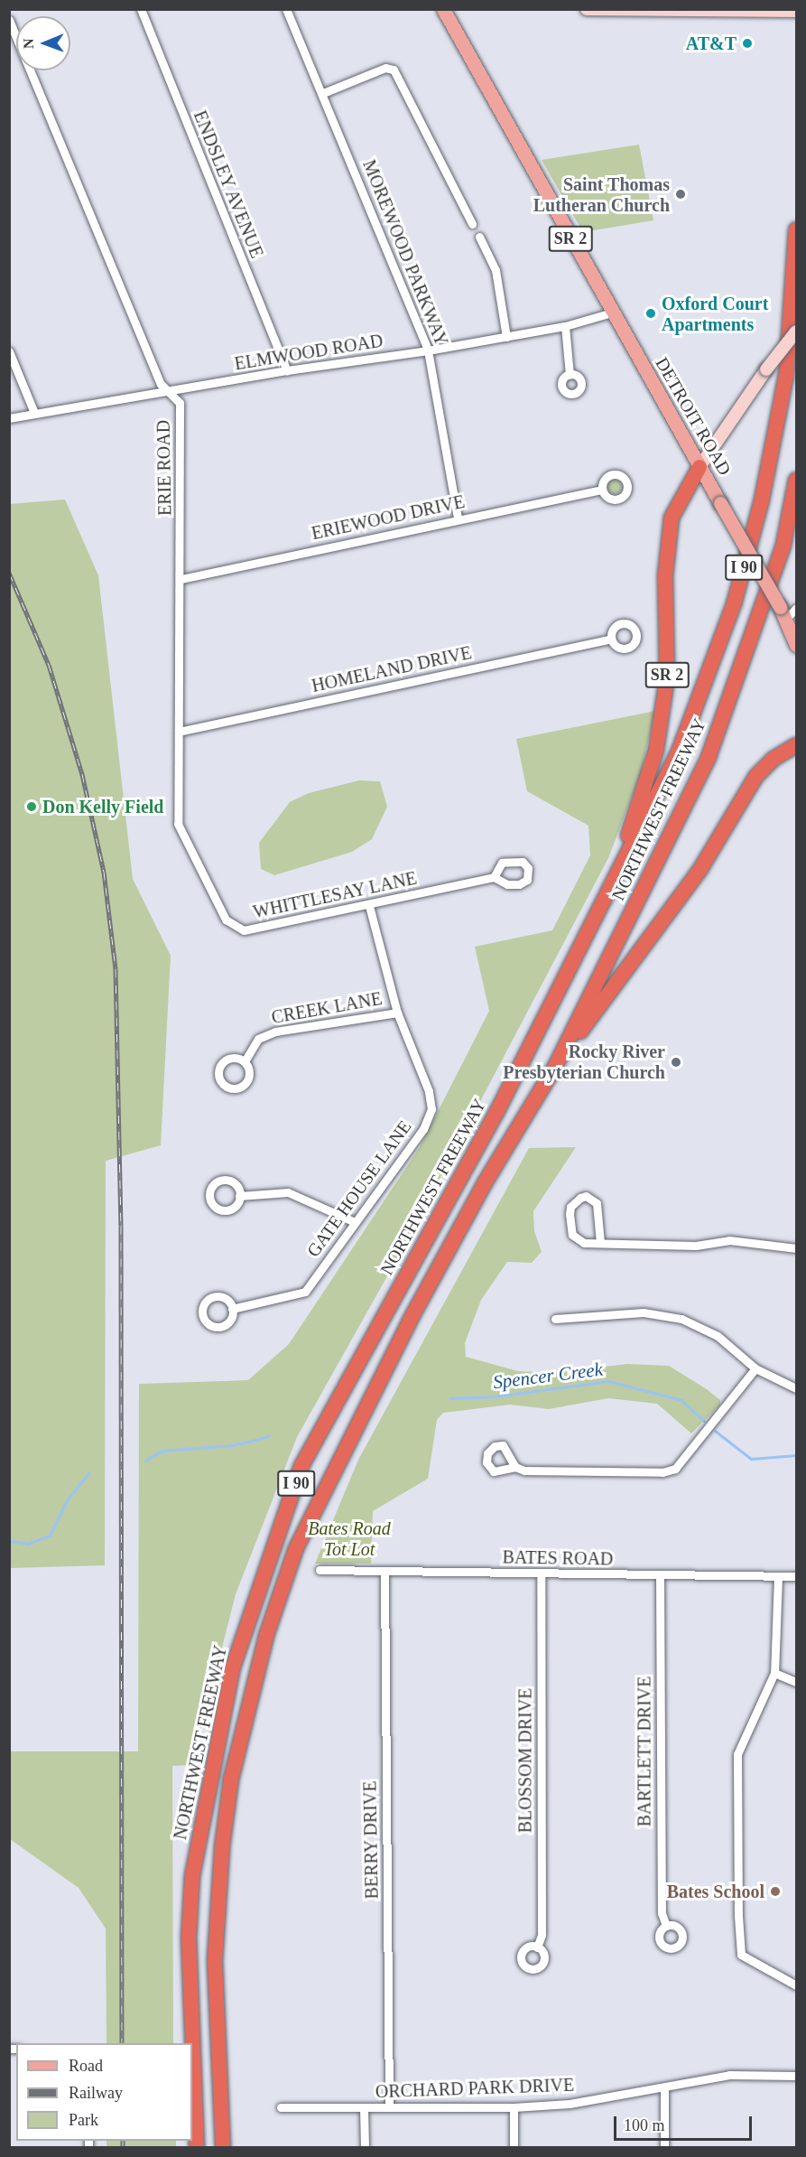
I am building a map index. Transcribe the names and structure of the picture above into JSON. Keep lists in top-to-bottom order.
{
  "streets": {
    "highway": ["SR 2", "I 90", "NORTHWEST FREEWAY"],
    "main road": ["DETROIT ROAD"],
    "street": [
      "ENDSLEY AVENUE",
      "MOREWOOD PARKWAY",
      "ELMWOOD ROAD",
      "ERIE ROAD",
      "ERIEWOOD DRIVE",
      "HOMELAND DRIVE",
      "WHITTLESAY LANE",
      "CREEK LANE",
      "GATE HOUSE LANE",
      "BATES ROAD",
      "BARTLETT DRIVE",
      "BLOSSOM DRIVE",
      "BERRY DRIVE",
      "ORCHARD PARK DRIVE"
    ]
  },
  "crossings": [
    ["ENDSLEY AVENUE", "ELMWOOD ROAD"],
    ["SR 2", "DETROIT ROAD"],
    ["SR 2", "NORTHWEST FREEWAY"],
    ["MOREWOOD PARKWAY", "ELMWOOD ROAD"],
    ["MOREWOOD PARKWAY", "ERIEWOOD DRIVE"],
    ["ELMWOOD ROAD", "DETROIT ROAD"],
    ["ELMWOOD ROAD", "ERIE ROAD"],
    ["ERIE ROAD", "ERIEWOOD DRIVE"],
    ["ERIE ROAD", "HOMELAND DRIVE"],
    ["ERIE ROAD", "WHITTLESAY LANE"],
    ["WHITTLESAY LANE", "GATE HOUSE LANE"],
    ["CREEK LANE", "GATE HOUSE LANE"],
    ["BATES ROAD", "BARTLETT DRIVE"],
    ["BATES ROAD", "BLOSSOM DRIVE"],
    ["BATES ROAD", "BERRY DRIVE"],
    ["BERRY DRIVE", "ORCHARD PARK DRIVE"]
  ],
  "water": ["Spencer Creek"],
  "parks": ["Bates Road Tot Lot"],
  "places": [
    "AT&T",
    "Saint Thomas Lutheran Church",
    "Oxford Court Apartments",
    "Don Kelly Field",
    "Rocky River Presbyterian Church",
    "Bates School"
  ],
  "legend": ["Road", "Railway", "Park"],
  "scale_bar": "100 m",
  "north": "left"
}
